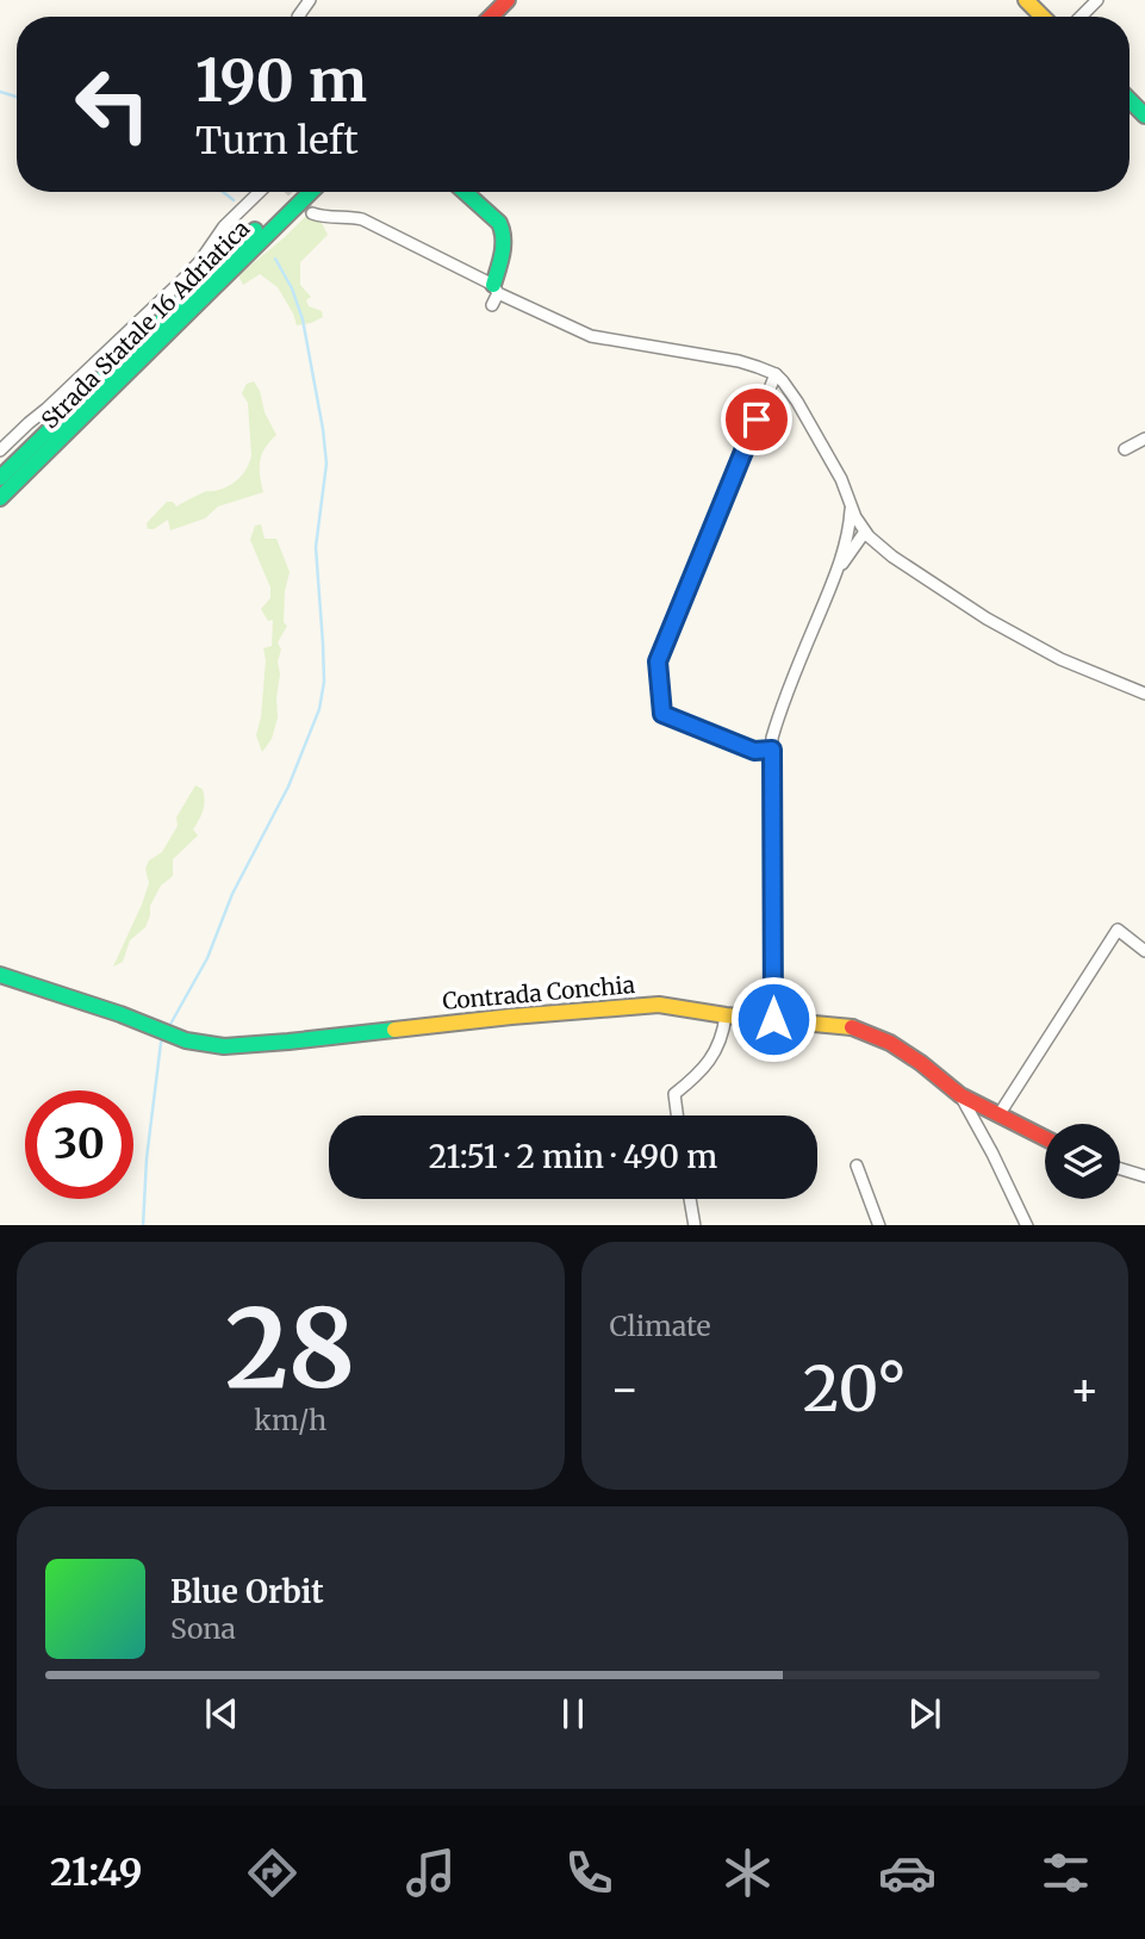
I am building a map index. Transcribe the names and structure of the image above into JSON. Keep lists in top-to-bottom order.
{
  "streets": {
    "main road": ["Strada Statale 16 Adriatica", "Contrada Conchia"]
  },
  "page": {
    "turn": ["190 m", "Turn left"],
    "limit": "30",
    "trip": "21:51 · 2 min · 490 m",
    "tile": [
      ["28", "km/h"],
      "Climate"
    ],
    "heat": ["−", "20°", "+"],
    "song": ["Blue Orbit", "Sona"],
    "tabs": "21:49"
  }
}
